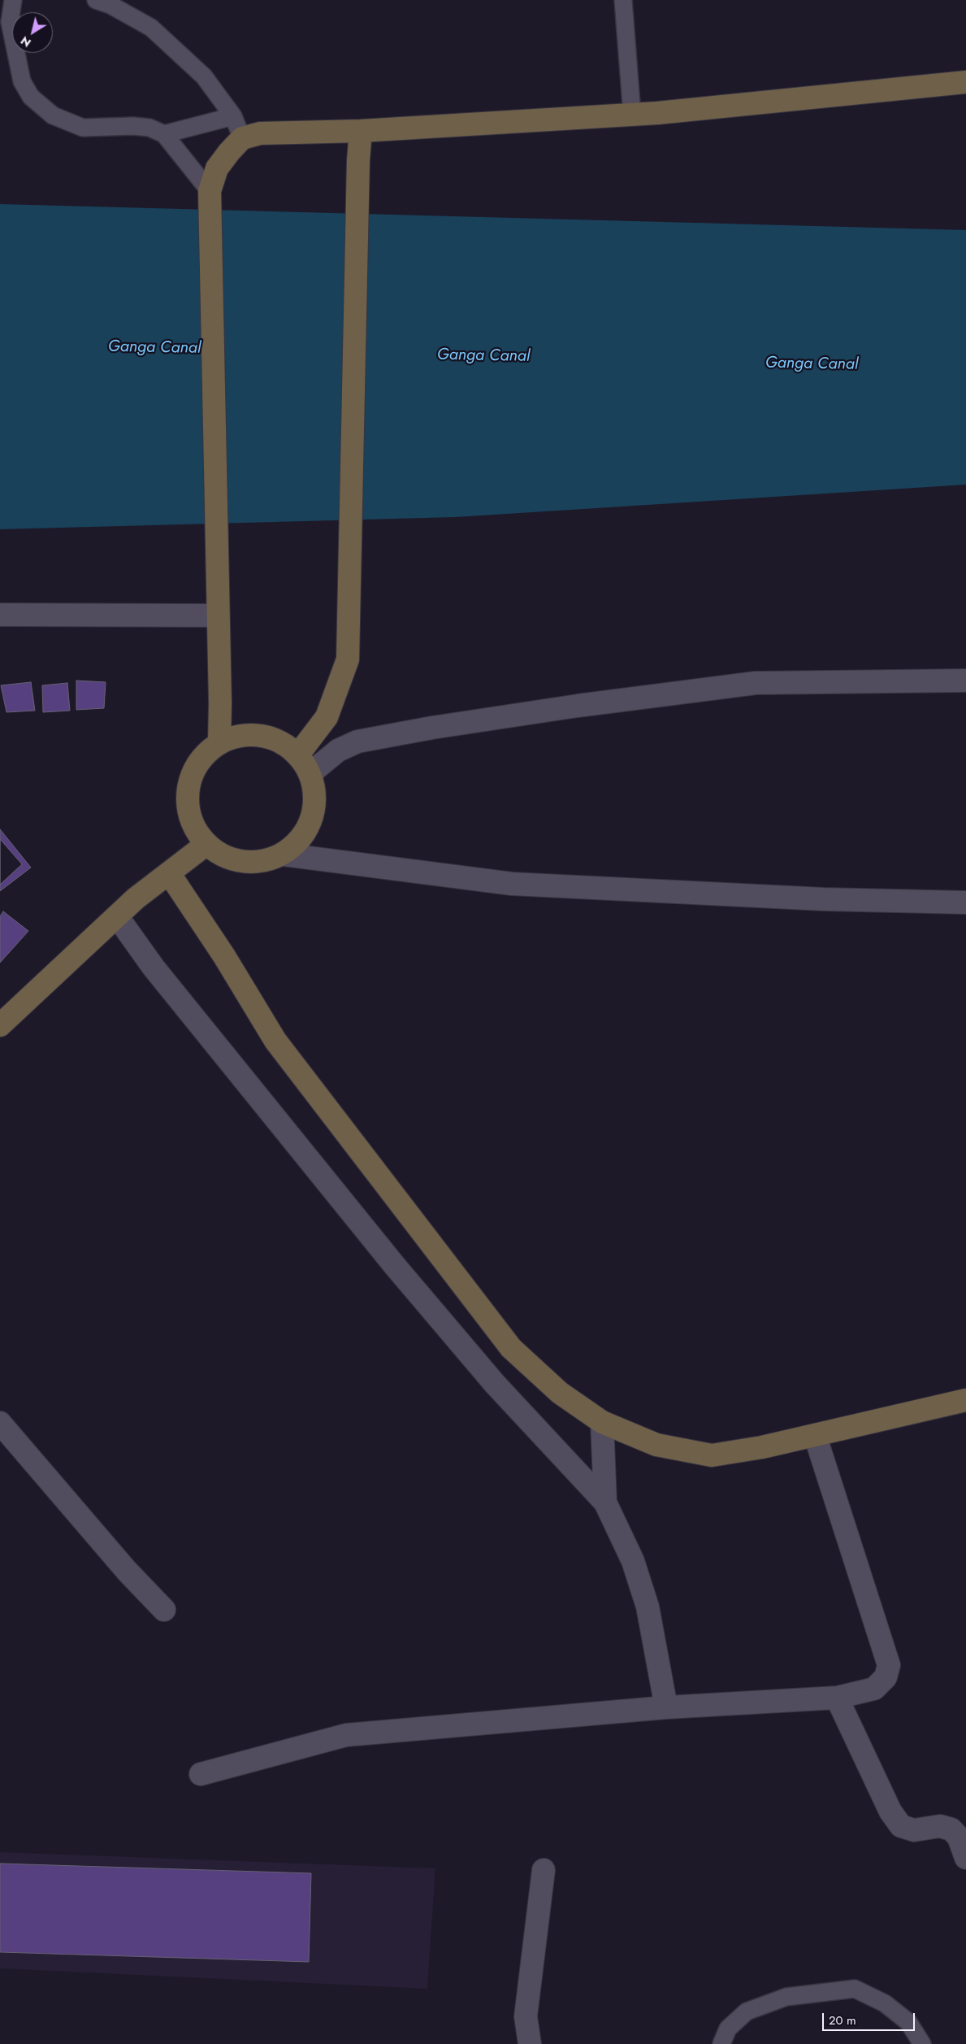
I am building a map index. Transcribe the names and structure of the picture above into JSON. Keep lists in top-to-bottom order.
{
  "water": ["Ganga Canal"],
  "scale_bar": "20 m",
  "north": "bottom left"
}
